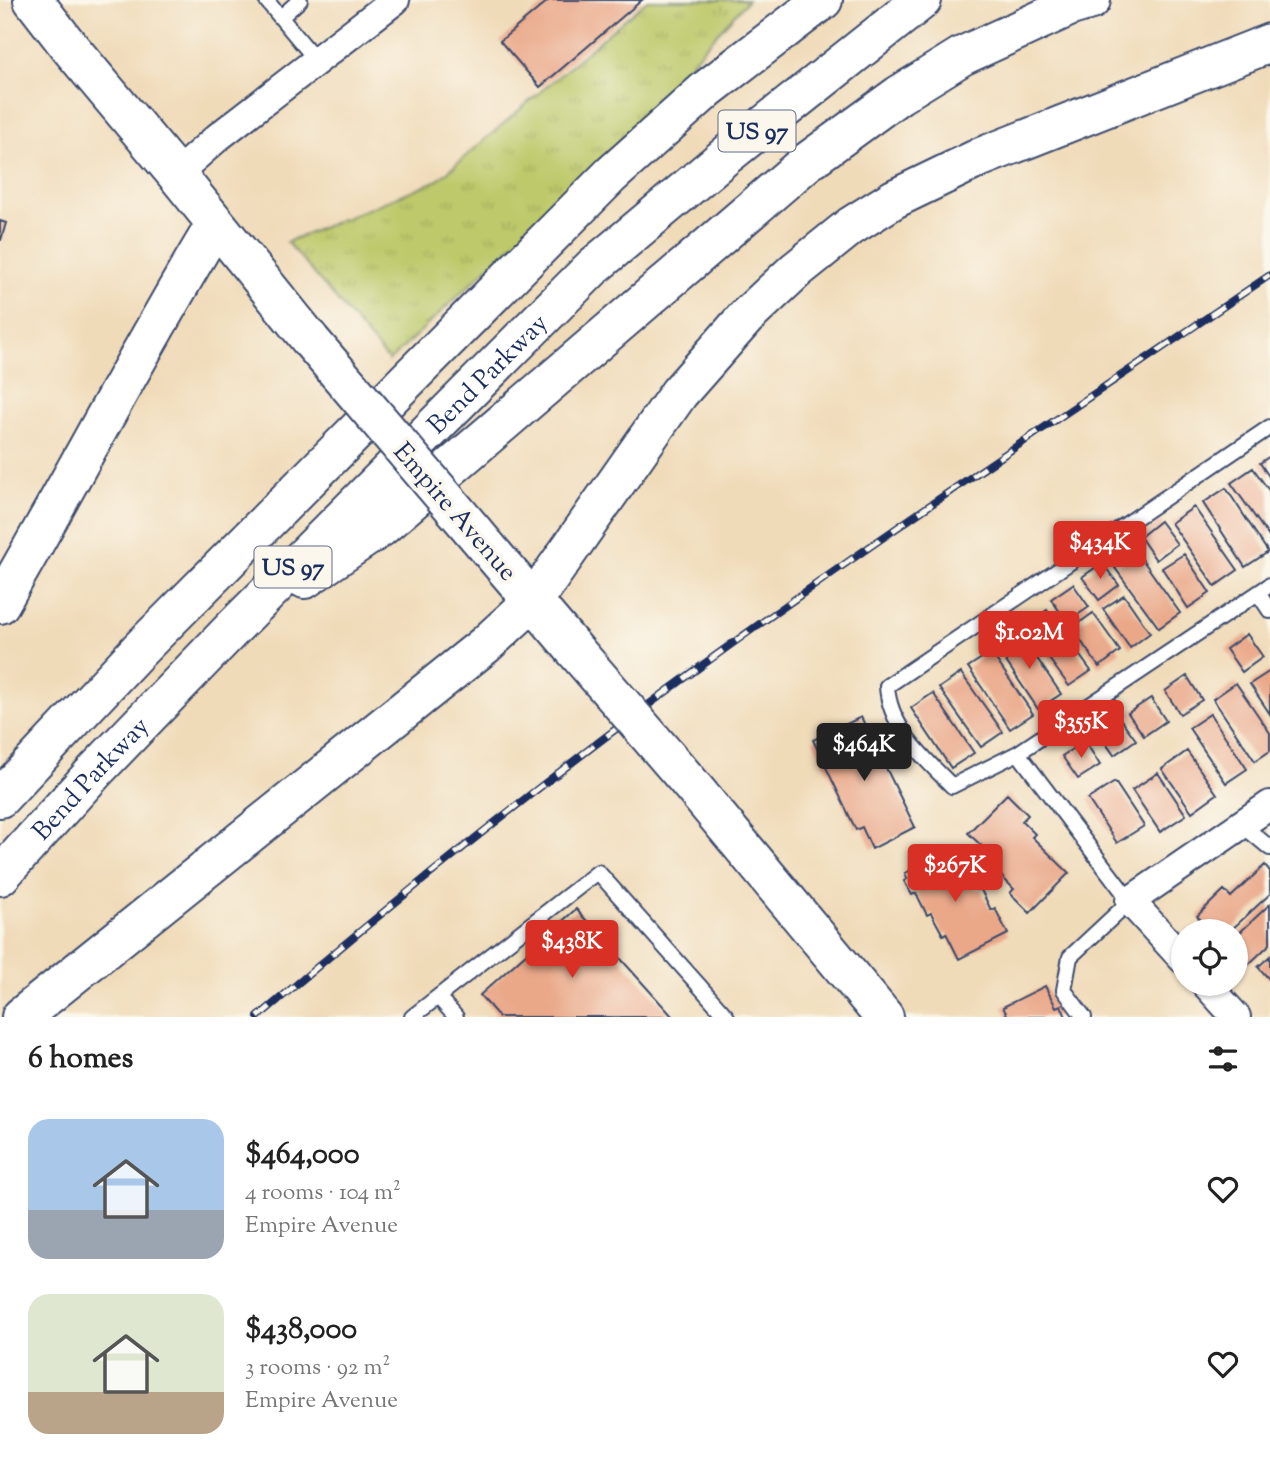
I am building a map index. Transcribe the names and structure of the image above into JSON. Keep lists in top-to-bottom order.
{
  "streets": {
    "highway": ["US 97", "Bend Parkway", "Empire Avenue"]
  },
  "page": {
    "price": [
      "$434K",
      "$1.02M",
      "$355K",
      "$464K",
      "$267K",
      "$438K"
    ],
    "heading": "6 homes",
    "list": [
      {
        "name": "$464,000",
        "note": "4 rooms · 104 m² · Empire Avenue"
      },
      {
        "name": "$438,000",
        "note": "3 rooms · 92 m² · Empire Avenue"
      }
    ]
  }
}
